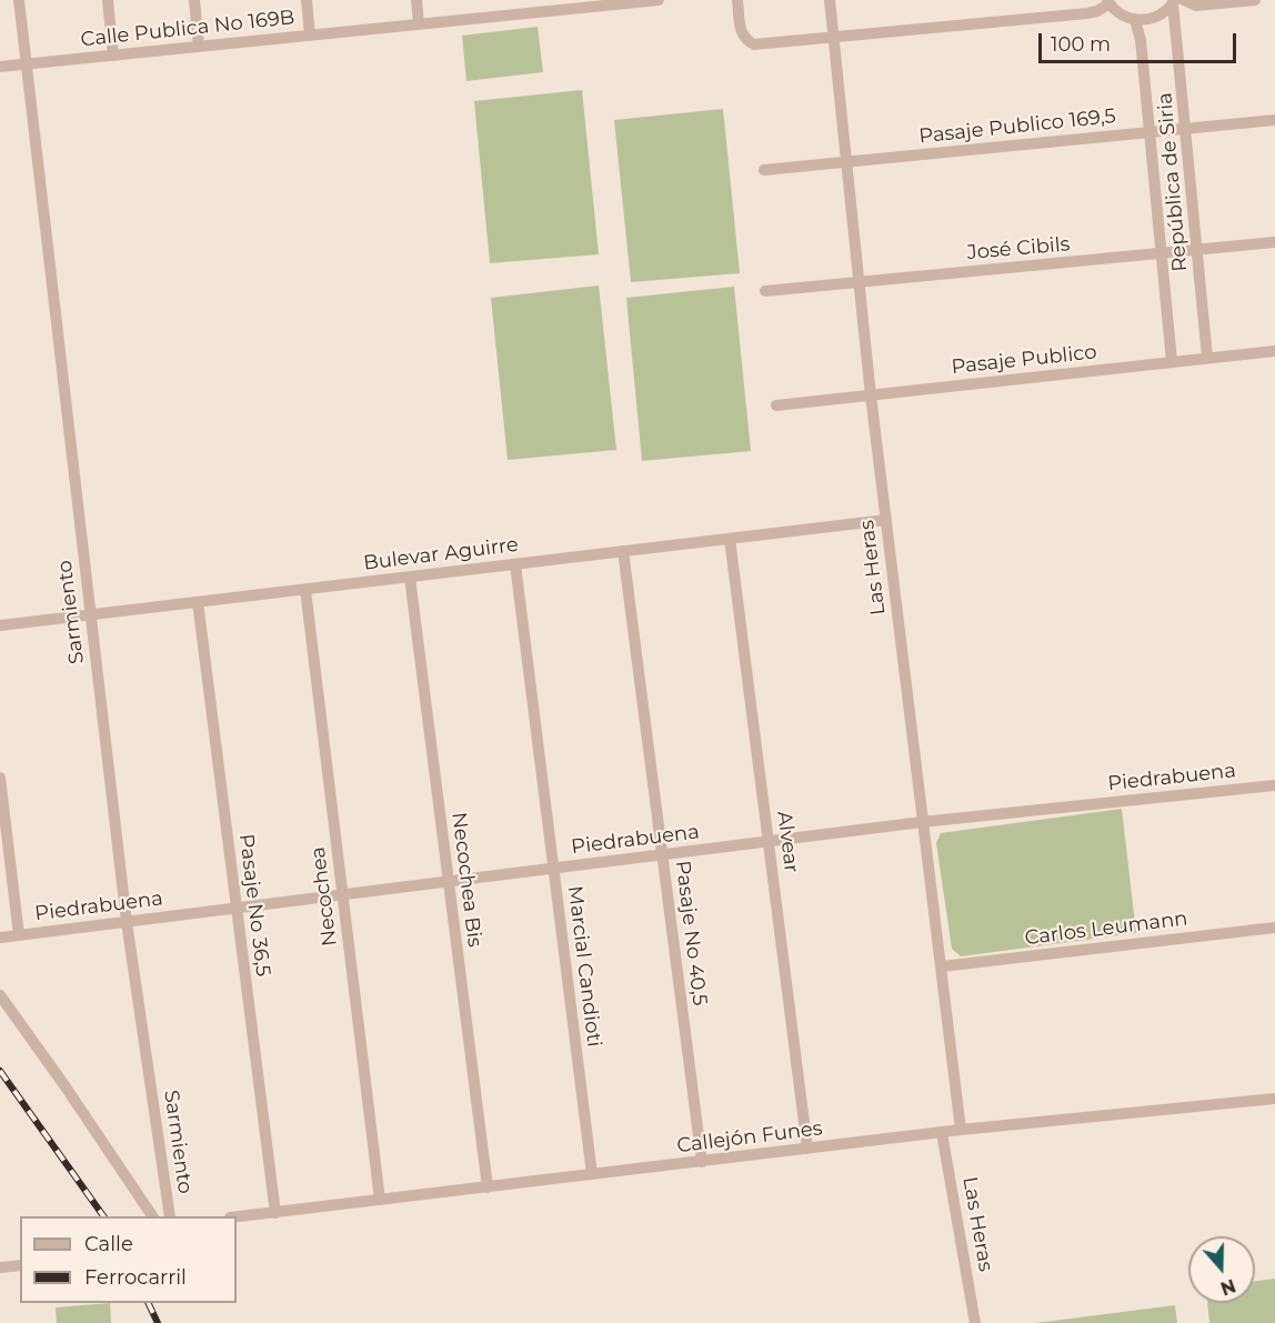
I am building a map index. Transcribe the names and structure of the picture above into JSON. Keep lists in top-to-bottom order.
{
  "streets": {
    "street": [
      "Calle Publica No 169B",
      "Pasaje Publico 169,5",
      "República de Siria",
      "José Cibils",
      "Pasaje Publico",
      "Bulevar Aguirre",
      "Las Heras",
      "Sarmiento",
      "Piedrabuena",
      "Alvear",
      "Necochea Bis",
      "Necochea",
      "Pasaje No 36,5",
      "Carlos Leumann",
      "Pasaje No 40,5",
      "Marcial Candioti",
      "Callejón Funes"
    ]
  },
  "crossings": [
    ["Calle Publica No 169B", "Sarmiento"],
    ["Pasaje Publico 169,5", "República de Siria"],
    ["Pasaje Publico 169,5", "Las Heras"],
    ["República de Siria", "José Cibils"],
    ["República de Siria", "Pasaje Publico"],
    ["José Cibils", "Las Heras"],
    ["Pasaje Publico", "Las Heras"],
    ["Bulevar Aguirre", "Las Heras"],
    ["Bulevar Aguirre", "Sarmiento"],
    ["Bulevar Aguirre", "Alvear"],
    ["Bulevar Aguirre", "Necochea Bis"],
    ["Bulevar Aguirre", "Necochea"],
    ["Bulevar Aguirre", "Pasaje No 36,5"],
    ["Bulevar Aguirre", "Pasaje No 40,5"],
    ["Bulevar Aguirre", "Marcial Candioti"],
    ["Las Heras", "Piedrabuena"],
    ["Las Heras", "Carlos Leumann"],
    ["Las Heras", "Callejón Funes"],
    ["Sarmiento", "Piedrabuena"],
    ["Piedrabuena", "Alvear"],
    ["Piedrabuena", "Necochea Bis"],
    ["Piedrabuena", "Necochea"],
    ["Piedrabuena", "Pasaje No 36,5"],
    ["Piedrabuena", "Pasaje No 40,5"],
    ["Piedrabuena", "Marcial Candioti"],
    ["Alvear", "Callejón Funes"],
    ["Necochea Bis", "Callejón Funes"],
    ["Necochea", "Callejón Funes"],
    ["Pasaje No 36,5", "Callejón Funes"],
    ["Pasaje No 40,5", "Callejón Funes"],
    ["Marcial Candioti", "Callejón Funes"]
  ],
  "legend": ["Calle", "Ferrocarril"],
  "scale_bar": "100 m",
  "north": "bottom"
}
